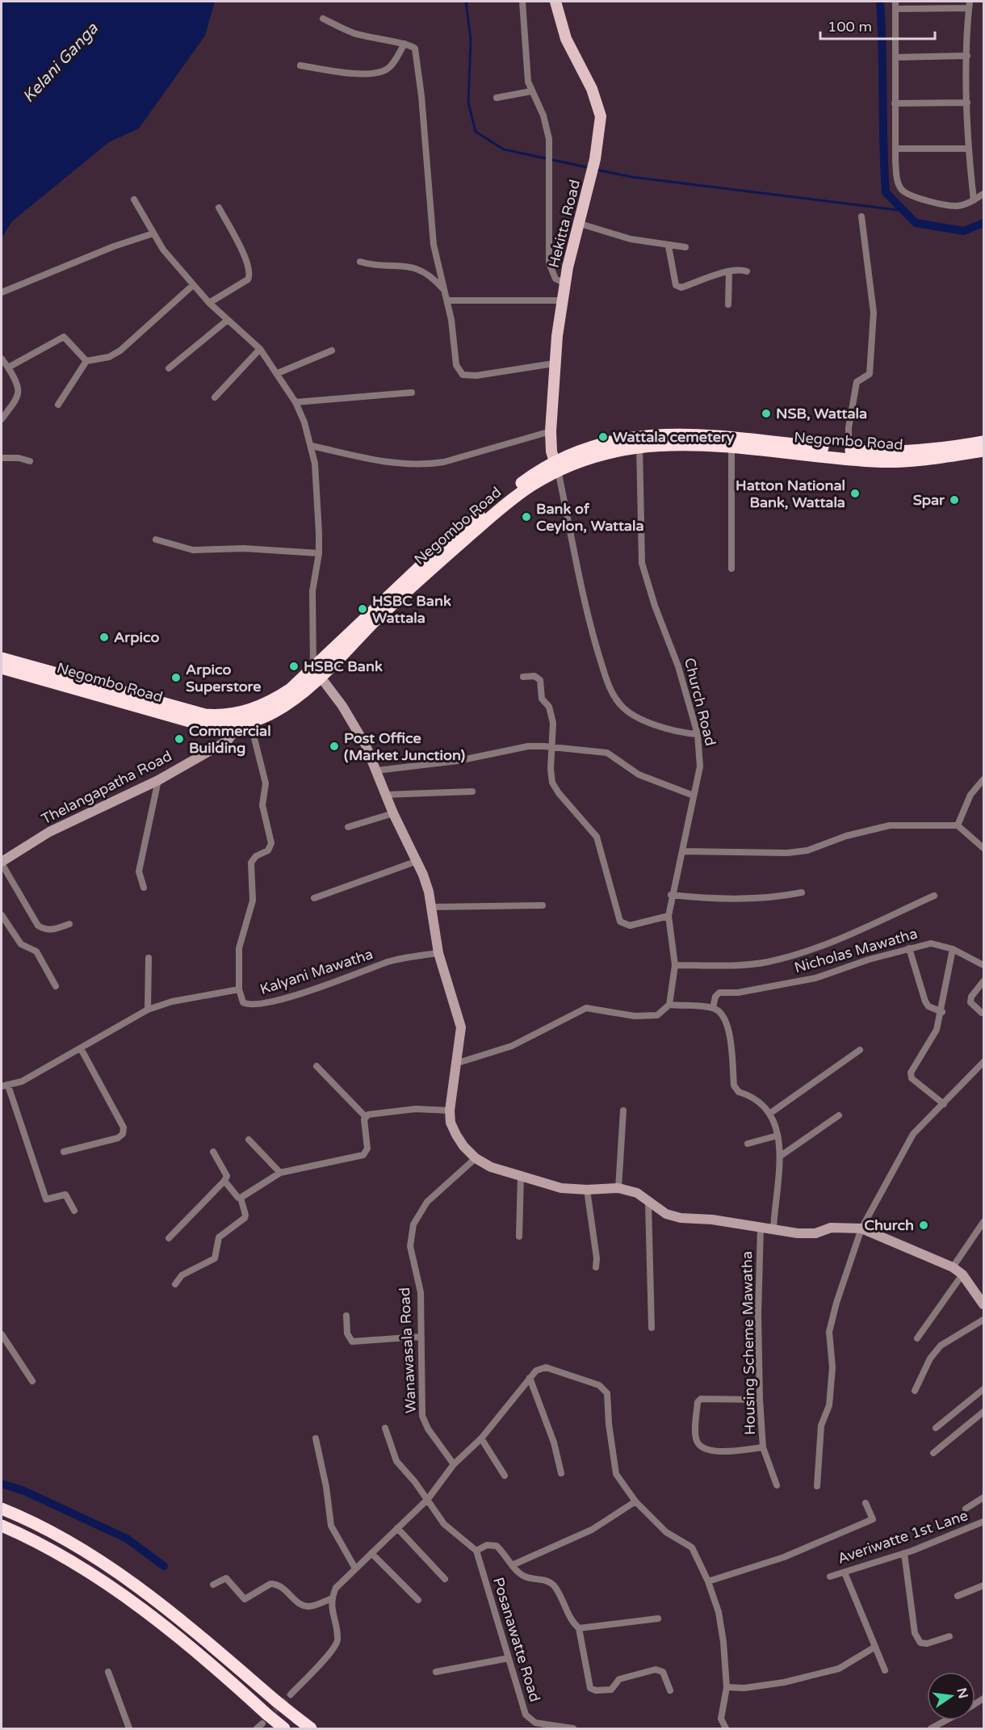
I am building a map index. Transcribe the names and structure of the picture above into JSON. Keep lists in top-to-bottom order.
{
  "streets": {
    "highway": ["Negombo Road"],
    "main road": ["Hekitta Road"],
    "street": [
      "Church Road",
      "Thelangapatha Road",
      "Nicholas Mawatha",
      "Kalyani Mawatha",
      "Housing Scheme Mawatha",
      "Wanawasala Road",
      "Averiwatte 1st Lane",
      "Posanawatte Road"
    ]
  },
  "crossings": [
    ["Hekitta Road", "Negombo Road"],
    ["Negombo Road", "Church Road"],
    ["Negombo Road", "Thelangapatha Road"]
  ],
  "water": ["Kelani Ganga"],
  "places": [
    "NSB, Wattala",
    "Wattala cemetery",
    "Hatton National Bank, Wattala",
    "Spar",
    "Bank of Ceylon, Wattala",
    "HSBC Bank Wattala",
    "Arpico",
    "HSBC Bank",
    "Arpico Superstore",
    "Commercial Building",
    "Post Office (Market Junction)",
    "Church"
  ],
  "scale_bar": "100 m",
  "north": "right"
}
